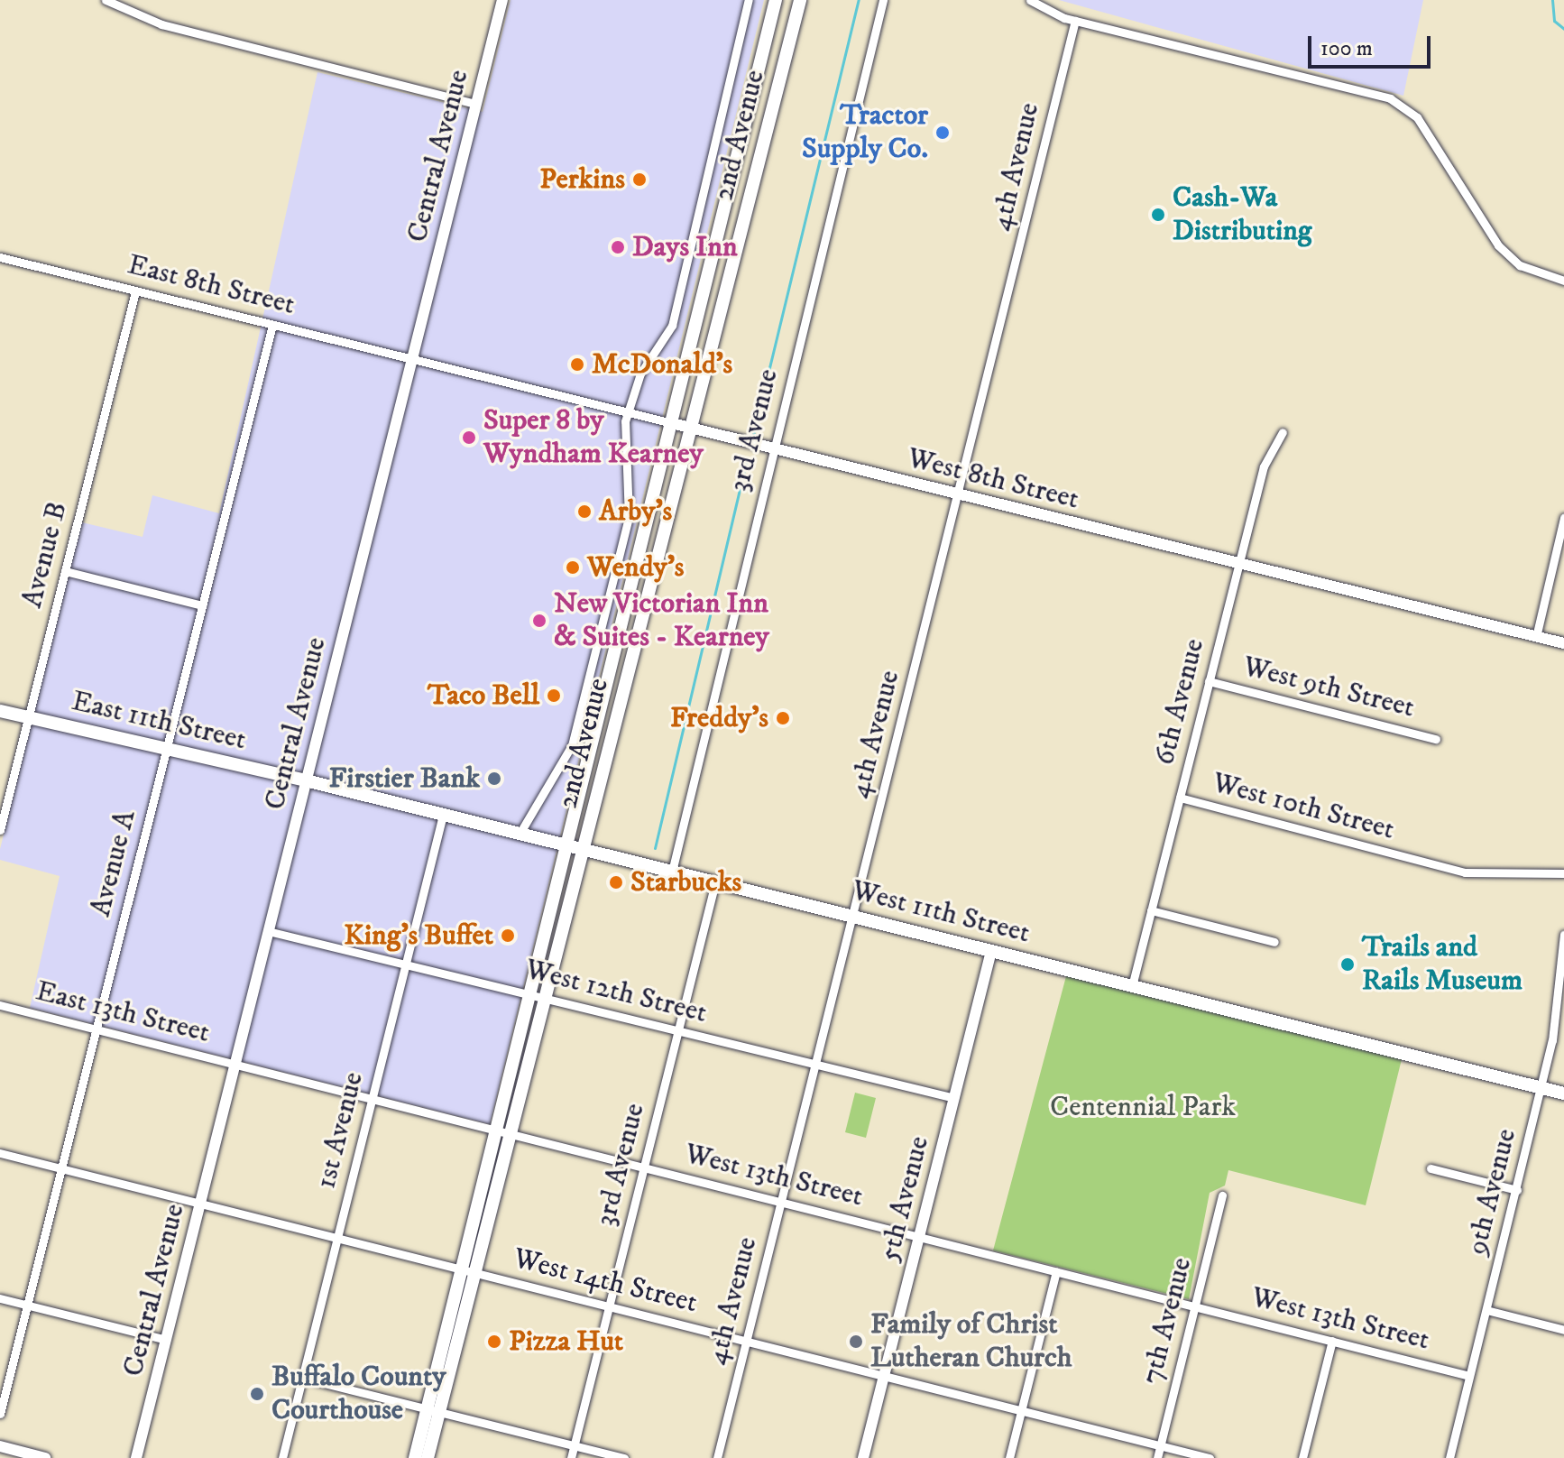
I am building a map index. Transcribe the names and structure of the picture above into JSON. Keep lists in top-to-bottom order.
{
  "streets": {
    "main road": ["2nd Avenue", "East 11th Street", "West 11th Street"],
    "street": [
      "Central Avenue",
      "4th Avenue",
      "East 8th Street",
      "3rd Avenue",
      "West 8th Street",
      "Avenue B",
      "West 9th Street",
      "6th Avenue",
      "West 10th Street",
      "Avenue A",
      "West 12th Street",
      "East 13th Street",
      "1st Avenue",
      "West 13th Street",
      "9th Avenue",
      "5th Avenue",
      "West 14th Street",
      "7th Avenue"
    ]
  },
  "crossings": [
    ["2nd Avenue", "West 8th Street"],
    ["2nd Avenue", "West 11th Street"],
    ["2nd Avenue", "West 12th Street"],
    ["2nd Avenue", "West 13th Street"],
    ["2nd Avenue", "West 14th Street"],
    ["Central Avenue", "East 8th Street"],
    ["Central Avenue", "West 8th Street"],
    ["Central Avenue", "East 11th Street"],
    ["Central Avenue", "West 11th Street"],
    ["Central Avenue", "West 12th Street"],
    ["Central Avenue", "East 13th Street"],
    ["Central Avenue", "West 13th Street"],
    ["Central Avenue", "West 14th Street"],
    ["4th Avenue", "West 8th Street"],
    ["4th Avenue", "West 11th Street"],
    ["4th Avenue", "West 12th Street"],
    ["4th Avenue", "West 13th Street"],
    ["4th Avenue", "West 14th Street"],
    ["East 8th Street", "West 8th Street"],
    ["East 8th Street", "Avenue B"],
    ["East 8th Street", "Avenue A"],
    ["3rd Avenue", "West 8th Street"],
    ["3rd Avenue", "West 11th Street"],
    ["3rd Avenue", "West 12th Street"],
    ["3rd Avenue", "West 13th Street"],
    ["3rd Avenue", "West 14th Street"],
    ["West 8th Street", "6th Avenue"],
    ["Avenue B", "East 11th Street"],
    ["West 9th Street", "6th Avenue"],
    ["6th Avenue", "West 10th Street"],
    ["6th Avenue", "West 11th Street"],
    ["East 11th Street", "Avenue A"],
    ["East 11th Street", "West 11th Street"],
    ["Avenue A", "East 13th Street"],
    ["Avenue A", "West 14th Street"],
    ["West 11th Street", "1st Avenue"],
    ["West 11th Street", "9th Avenue"],
    ["West 11th Street", "5th Avenue"],
    ["West 12th Street", "1st Avenue"],
    ["West 12th Street", "5th Avenue"],
    ["East 13th Street", "West 13th Street"],
    ["1st Avenue", "West 13th Street"],
    ["1st Avenue", "West 14th Street"],
    ["West 13th Street", "9th Avenue"],
    ["West 13th Street", "5th Avenue"],
    ["West 13th Street", "7th Avenue"],
    ["5th Avenue", "West 14th Street"],
    ["West 14th Street", "7th Avenue"]
  ],
  "parks": ["Centennial Park"],
  "places": [
    "Tractor Supply Co.",
    "Perkins",
    "Cash-Wa Distributing",
    "Days Inn",
    "McDonald's",
    "Super 8 by Wyndham Kearney",
    "Arby's",
    "Wendy's",
    "New Victorian Inn & Suites - Kearney",
    "Taco Bell",
    "Freddy's",
    "Firstier Bank",
    "Starbucks",
    "King's Buffet",
    "Trails and Rails Museum",
    "Pizza Hut",
    "Family of Christ Lutheran Church",
    "Buffalo County Courthouse"
  ],
  "scale_bar": "100 m"
}
